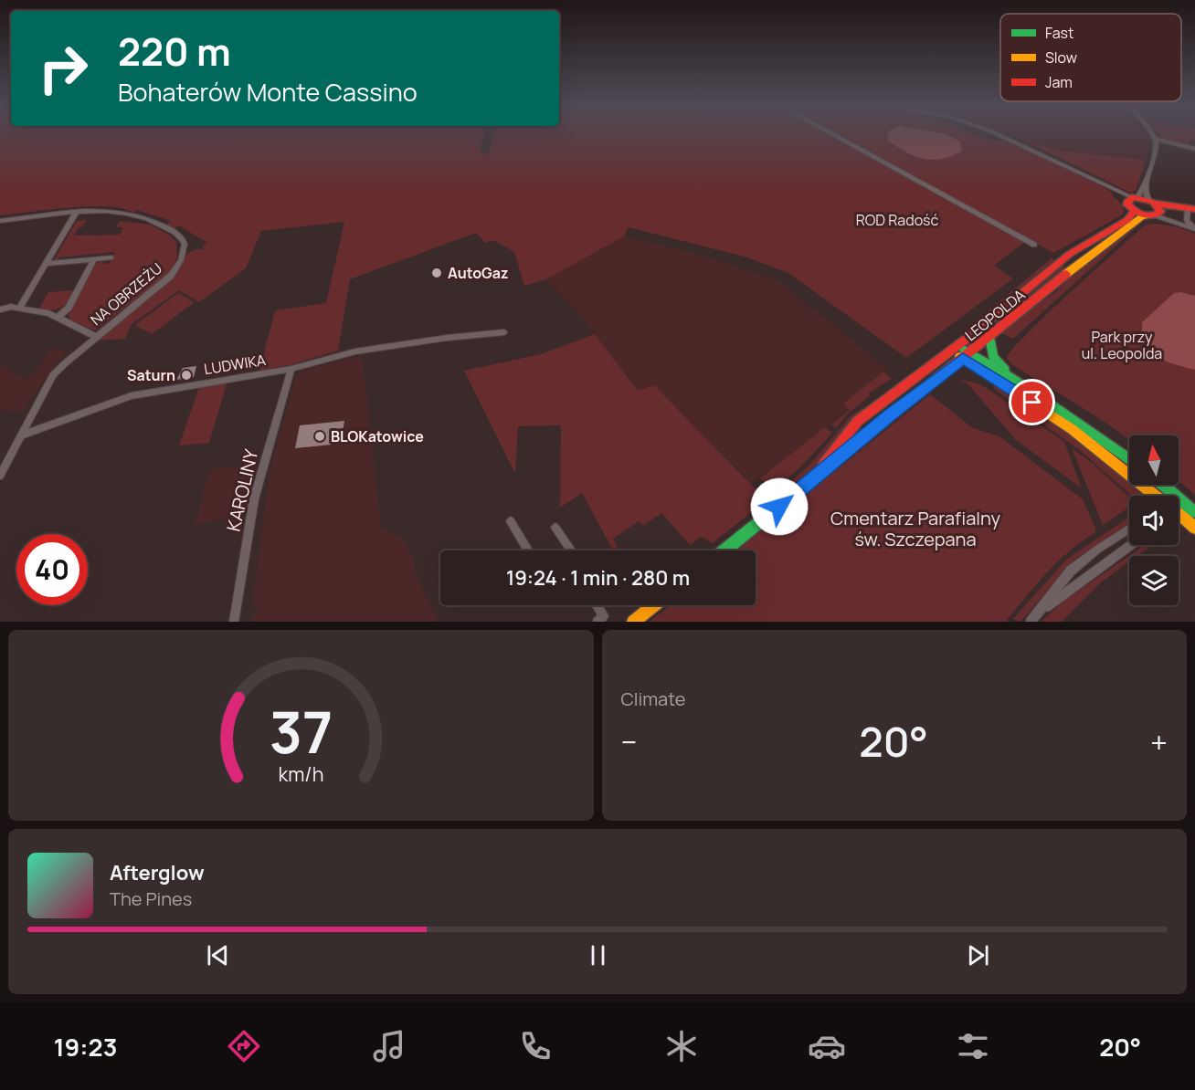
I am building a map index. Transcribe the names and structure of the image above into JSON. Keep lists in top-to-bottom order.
{
  "streets": {
    "street": [
      "NA OBRZEŻU",
      "LEOPOLDA",
      "LUDWIKA",
      "KAROLINY"
    ]
  },
  "crossings": [
    ["NA OBRZEŻU", "LUDWIKA"],
    ["LUDWIKA", "KAROLINY"]
  ],
  "parks": ["ROD Radość", "Park przy ul. Leopolda", "Cmentarz Parafialny św. Szczepana"],
  "places": ["AutoGaz", "Saturn", "BLOKatowice"],
  "legend": ["Fast", "Slow", "Jam"],
  "north": "top",
  "page": {
    "turn": ["220 m", "Bohaterów Monte Cassino"],
    "limit": "40",
    "trip": "19:24 · 1 min · 280 m",
    "tile": "Climate",
    "heat": ["−", "20°", "+"],
    "song": ["Afterglow", "The Pines"],
    "tabs": ["19:23", "20°"],
    "gauge": ["37", "km/h"]
  }
}
